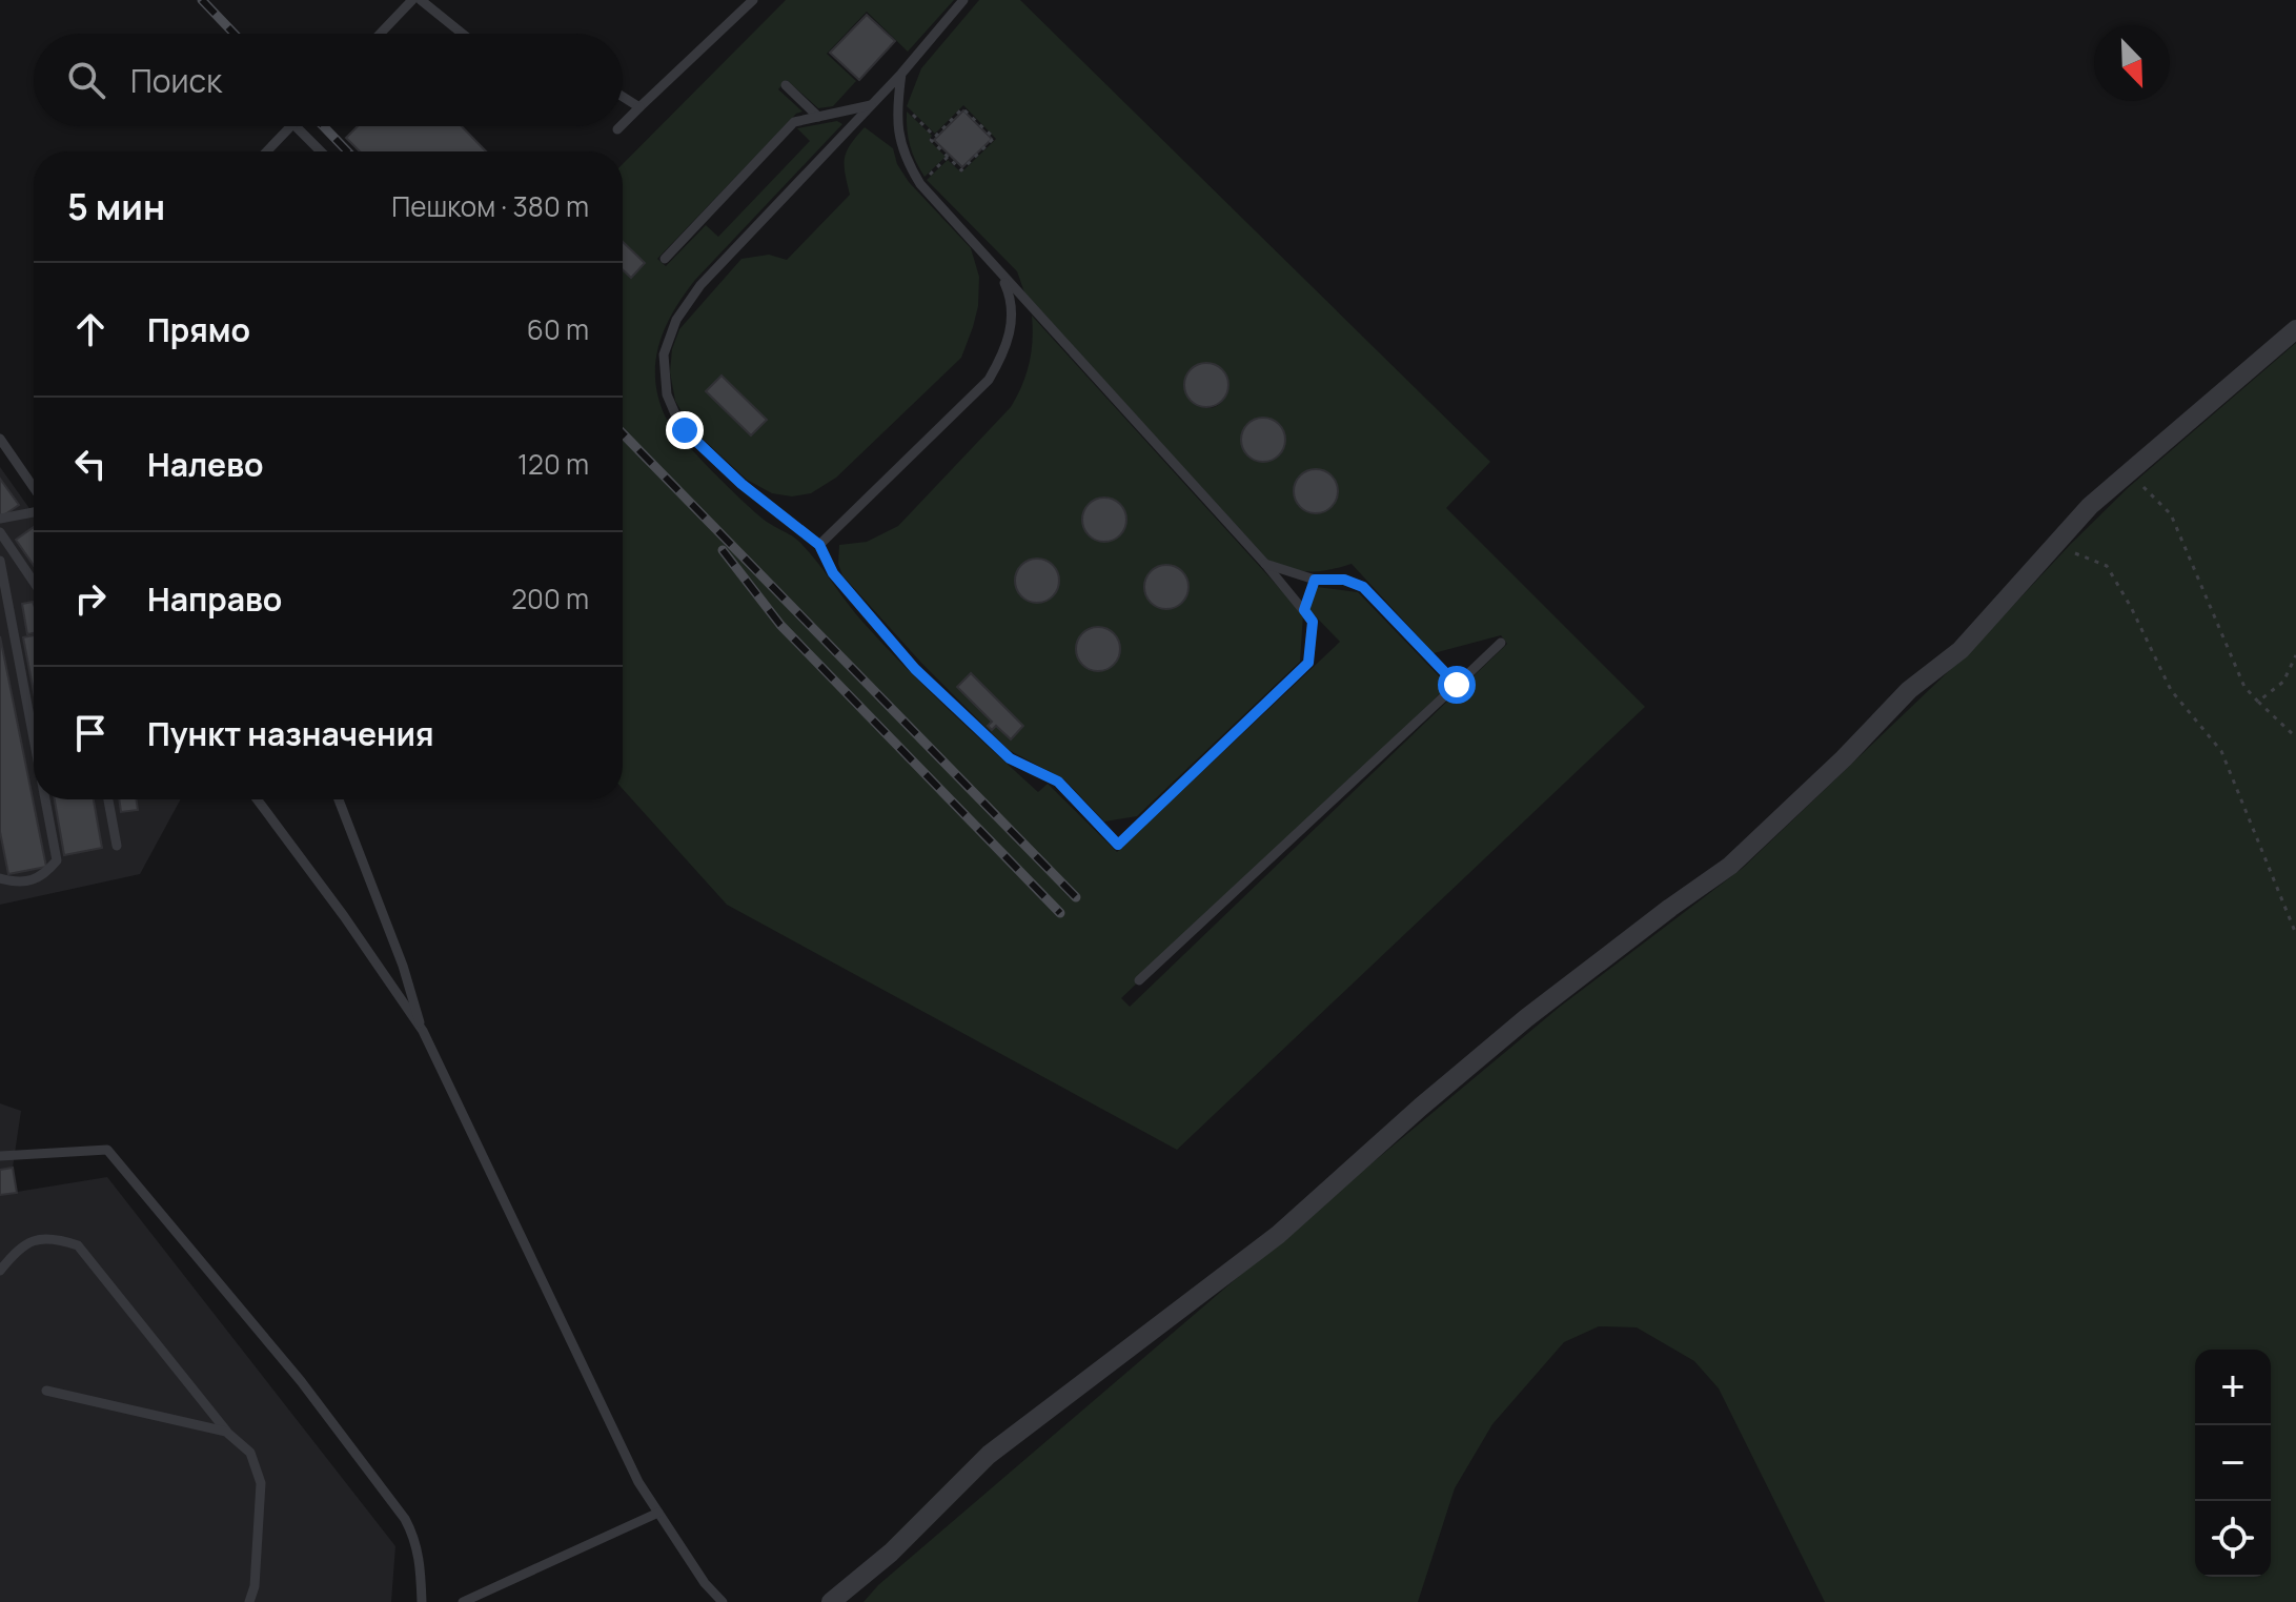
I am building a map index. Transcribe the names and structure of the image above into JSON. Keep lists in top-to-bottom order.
{
  "north": "bottom right",
  "page": {
    "search": "Поиск",
    "heading": ["5 мин", "Пешком · 380 m"],
    "list": [
      ["Прямо", "60 m"],
      ["Налево", "120 m"],
      ["Направо", "200 m"],
      "Пункт назначения"
    ],
    "map_buttons": ["+", "−"]
  }
}
